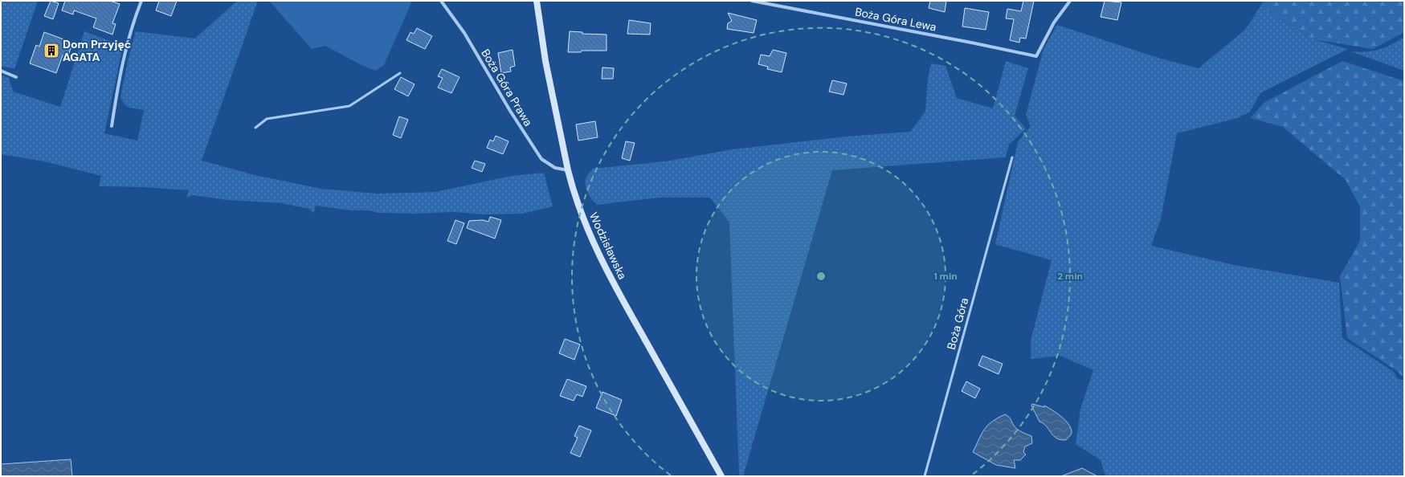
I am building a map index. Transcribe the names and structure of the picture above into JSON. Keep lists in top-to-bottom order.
{
  "streets": {
    "main road": ["Wodzisławska"],
    "street": ["Boża Góra Lewa", "Boża Góra Prawa"],
    "lane": ["Boża Góra"]
  },
  "crossings": [
    ["Boża Góra Prawa", "Wodzisławska"]
  ],
  "places": {
    "building": ["Dom Przyjęć AGATA"]
  },
  "rings": ["1 min", "2 min"]
}
